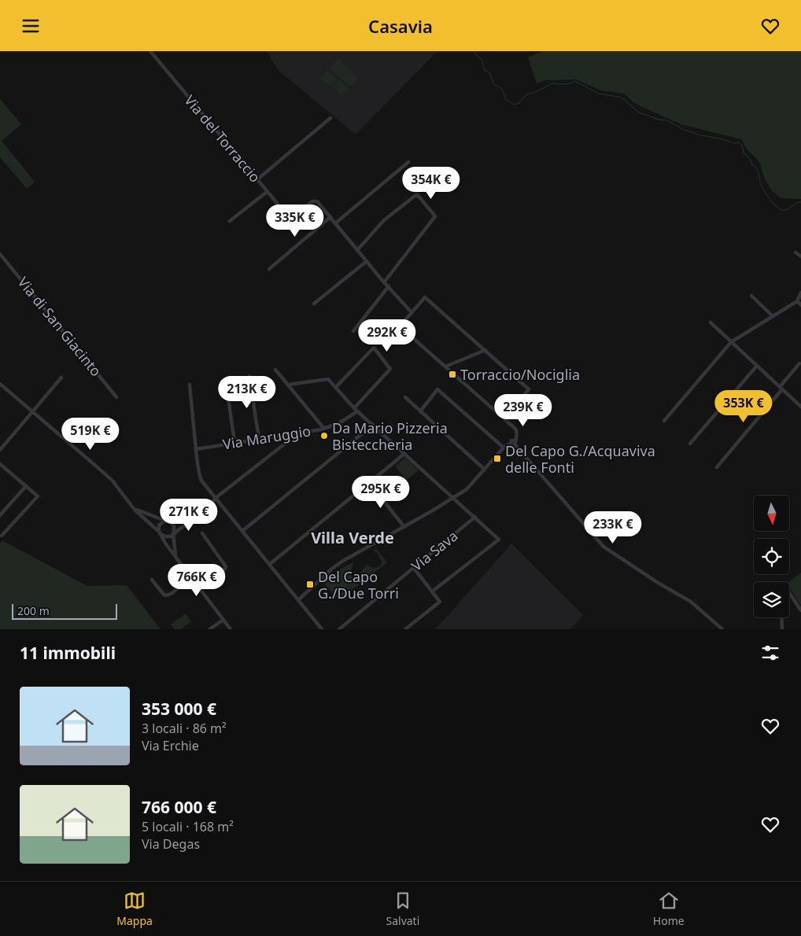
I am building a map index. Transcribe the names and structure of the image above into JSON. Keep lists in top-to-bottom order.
{
  "streets": {
    "street": [
      "Via del Torraccio",
      "Via di San Giacinto",
      "Via Maruggio",
      "Via Sava"
    ]
  },
  "districts": ["Villa Verde"],
  "places": {
    "transit": ["Torraccio/Nociglia", "Del Capo G./Acquaviva delle Fonti", "Del Capo G./Due Torri"],
    "other": ["Da Mario Pizzeria Bisteccheria"]
  },
  "scale_bar": "200 m",
  "north": "bottom",
  "page": {
    "header": "Casavia",
    "price": [
      "354K €",
      "335K €",
      "292K €",
      "213K €",
      "353K €",
      "239K €",
      "519K €",
      "295K €",
      "271K €",
      "233K €",
      "766K €"
    ],
    "scale": "200 m",
    "heading": "11 immobili",
    "list": [
      {
        "name": "353 000 €",
        "note": "3 locali · 86 m² · Via Erchie"
      },
      {
        "name": "766 000 €",
        "note": "5 locali · 168 m² · Via Degas"
      }
    ],
    "tabs": ["Mappa", "Salvati", "Home"]
  }
}
